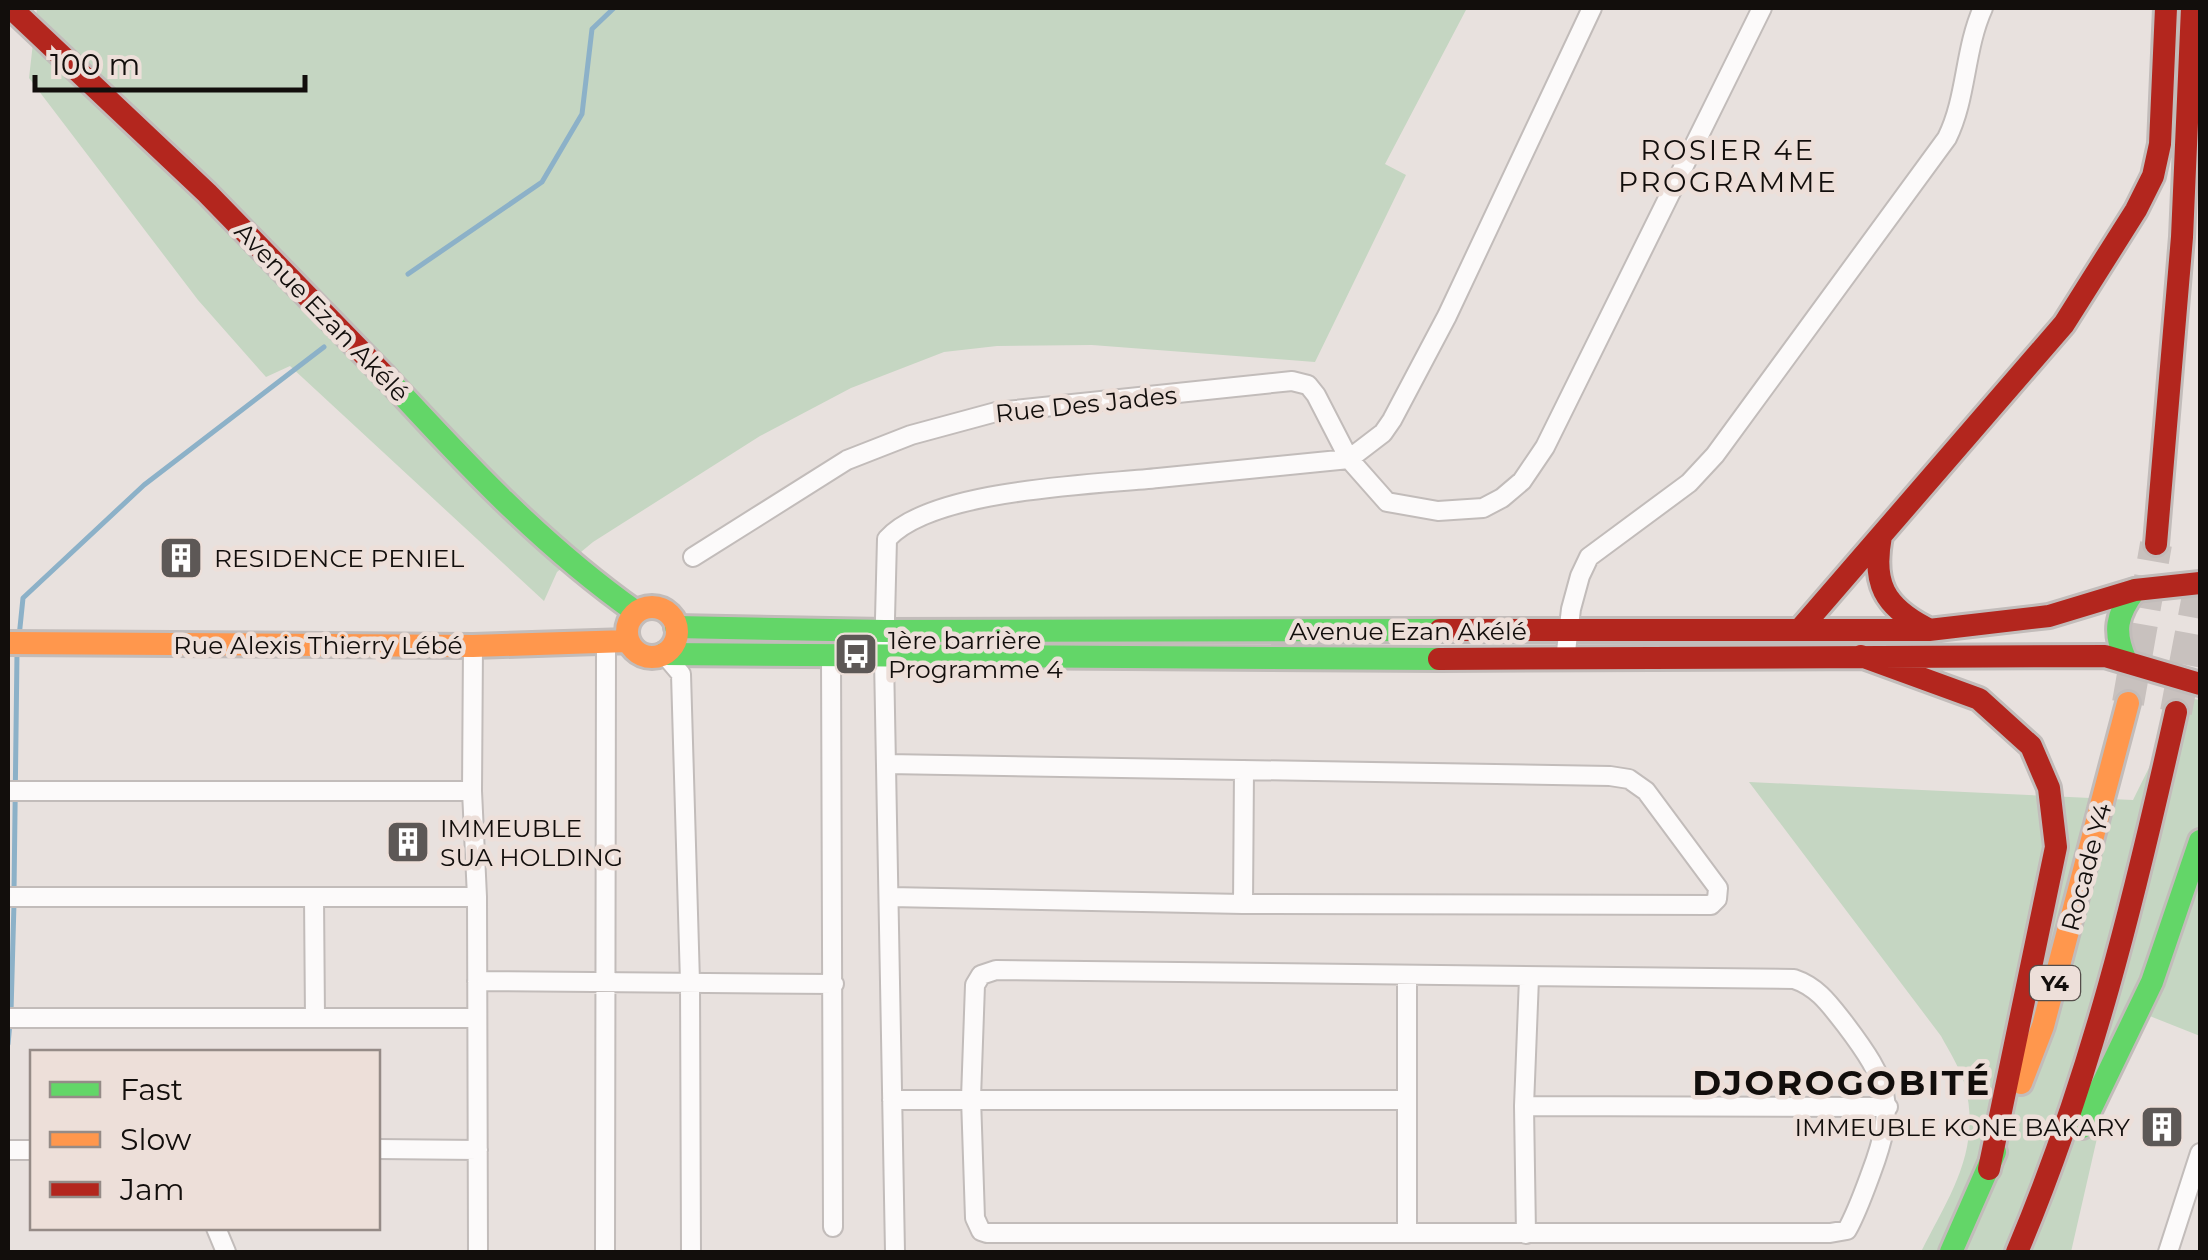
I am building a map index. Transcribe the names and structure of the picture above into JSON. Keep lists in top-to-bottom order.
{
  "streets": {
    "main road": [
      "Avenue Ezan Akélé",
      "Rue Alexis Thierry Lébé",
      "Rocade Y4",
      "Y4"
    ],
    "street": ["Rue Des Jades"]
  },
  "crossings": [
    ["Avenue Ezan Akélé", "Rue Alexis Thierry Lébé"]
  ],
  "districts": ["ROSIER 4E PROGRAMME", "DJOROGOBITÉ"],
  "places": {
    "building": ["RESIDENCE PENIEL", "IMMEUBLE SUA HOLDING", "IMMEUBLE KONE BAKARY"],
    "bus stop": ["1ère barrière Programme 4"]
  },
  "legend": ["Fast", "Slow", "Jam"],
  "scale_bar": "100 m"
}
